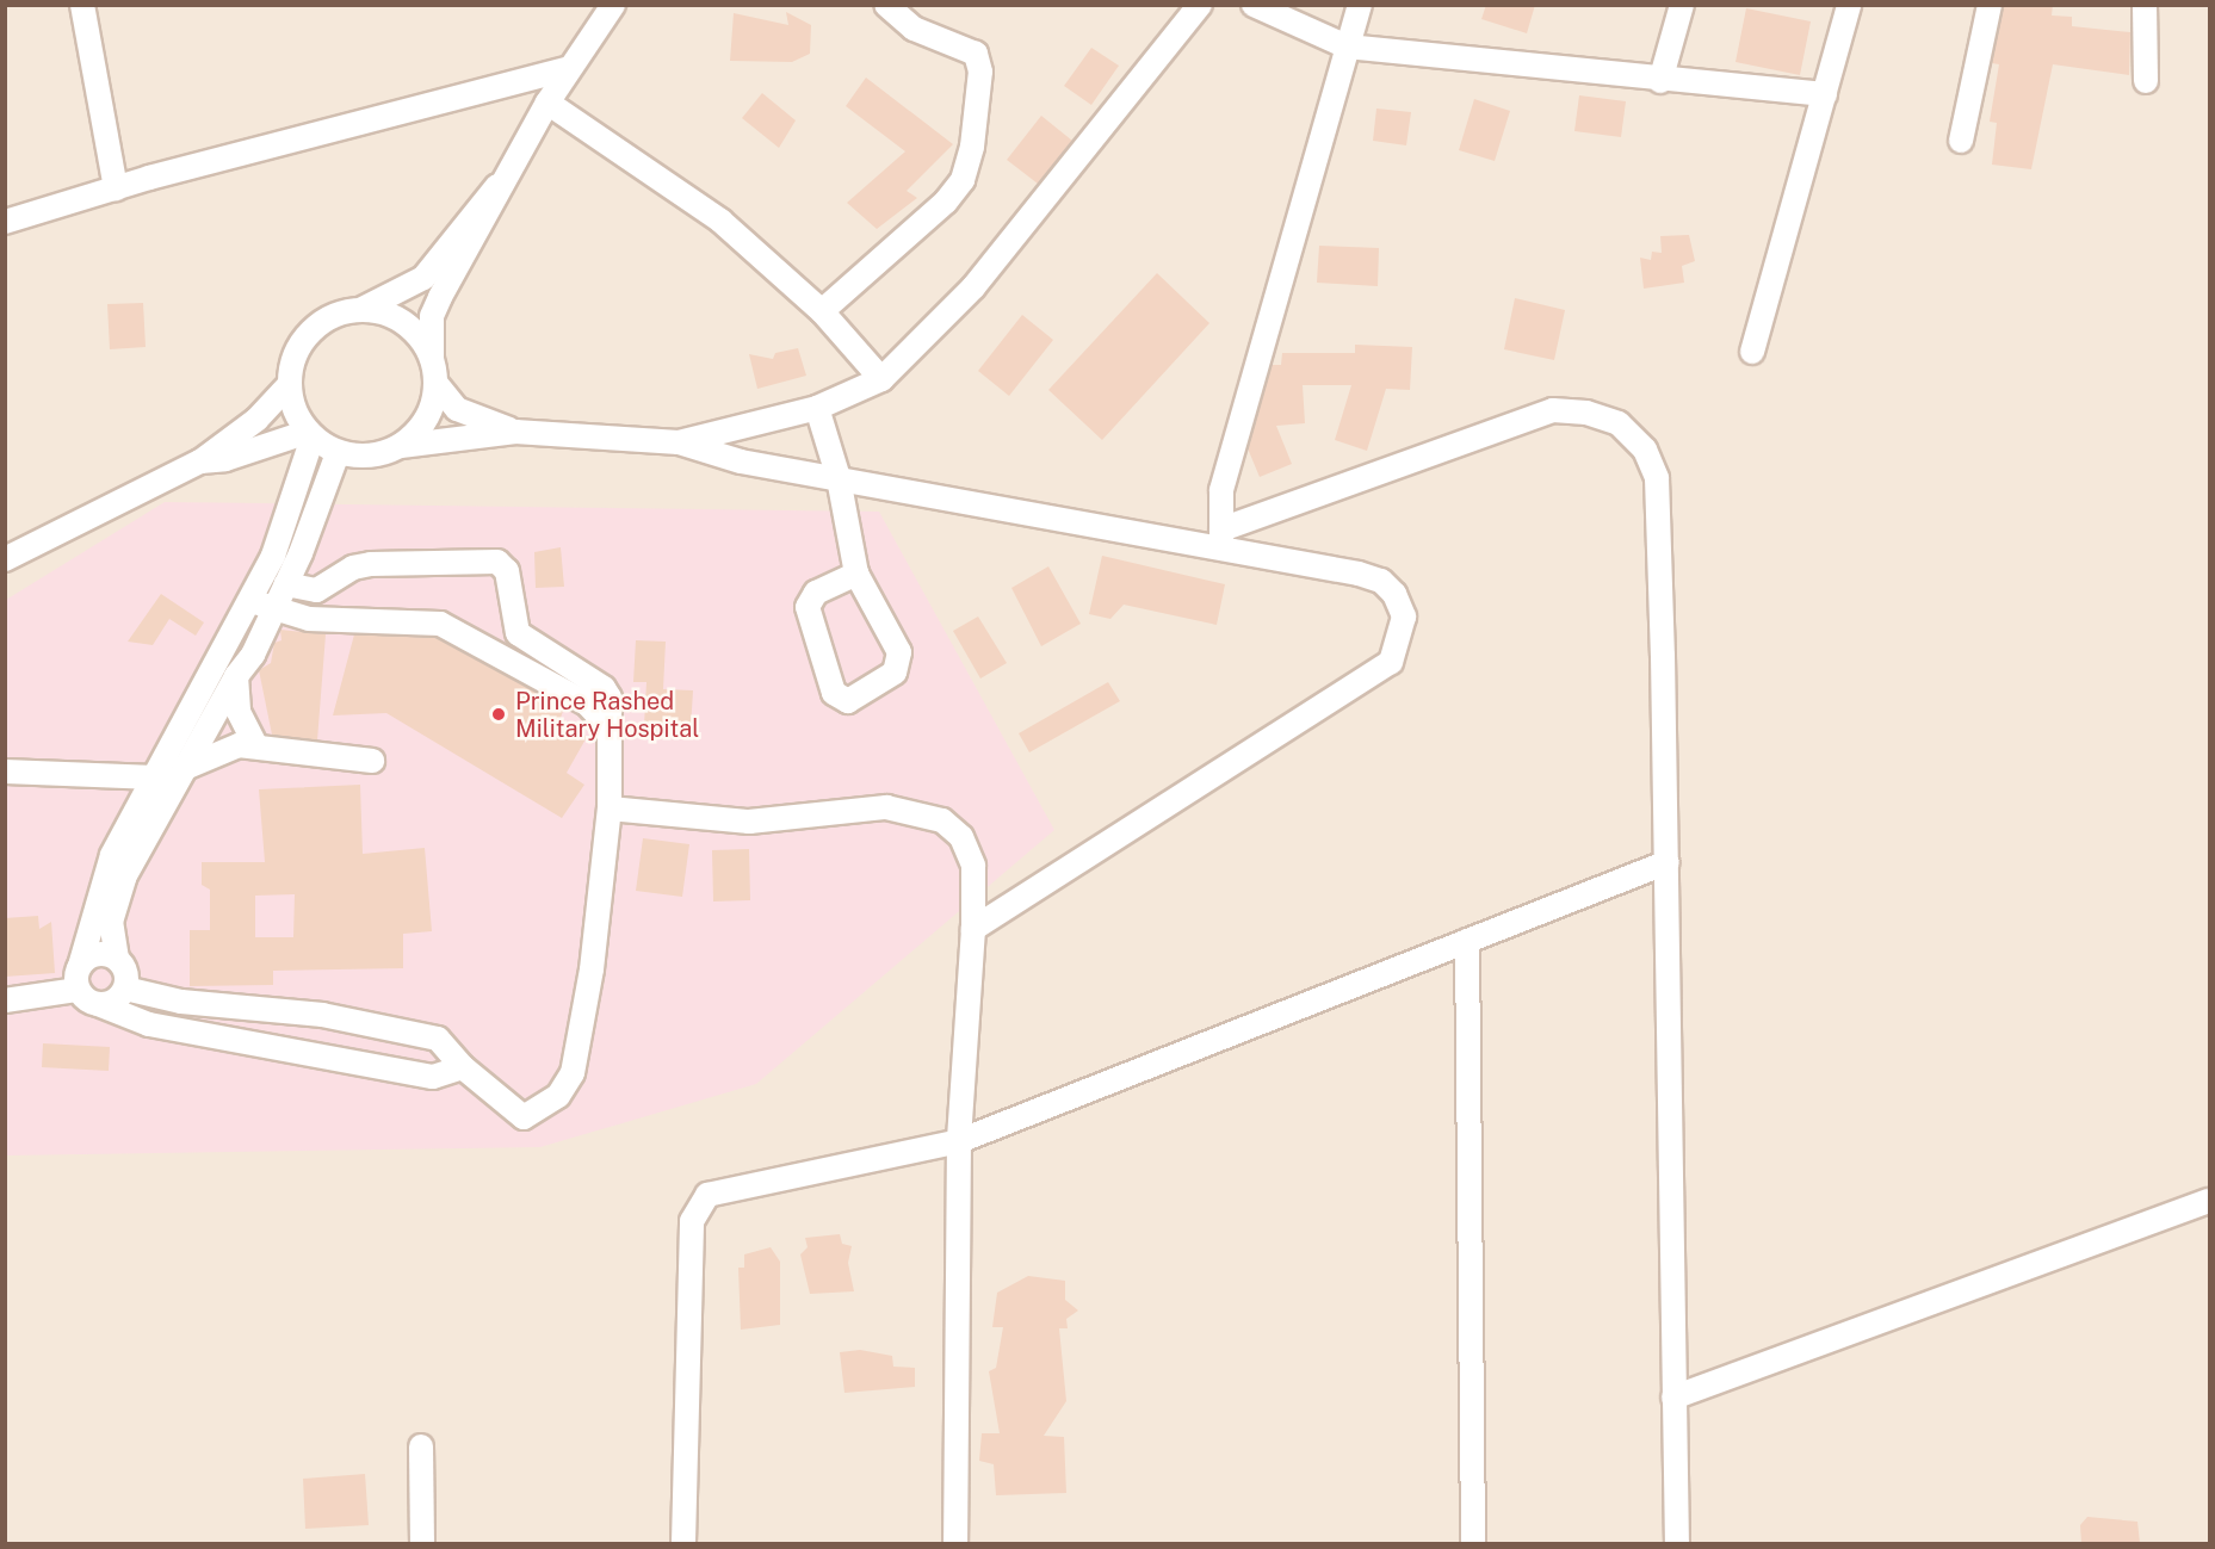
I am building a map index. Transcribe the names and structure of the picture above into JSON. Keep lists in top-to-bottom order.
{
  "places": ["Prince Rashed Military Hospital"]
}
